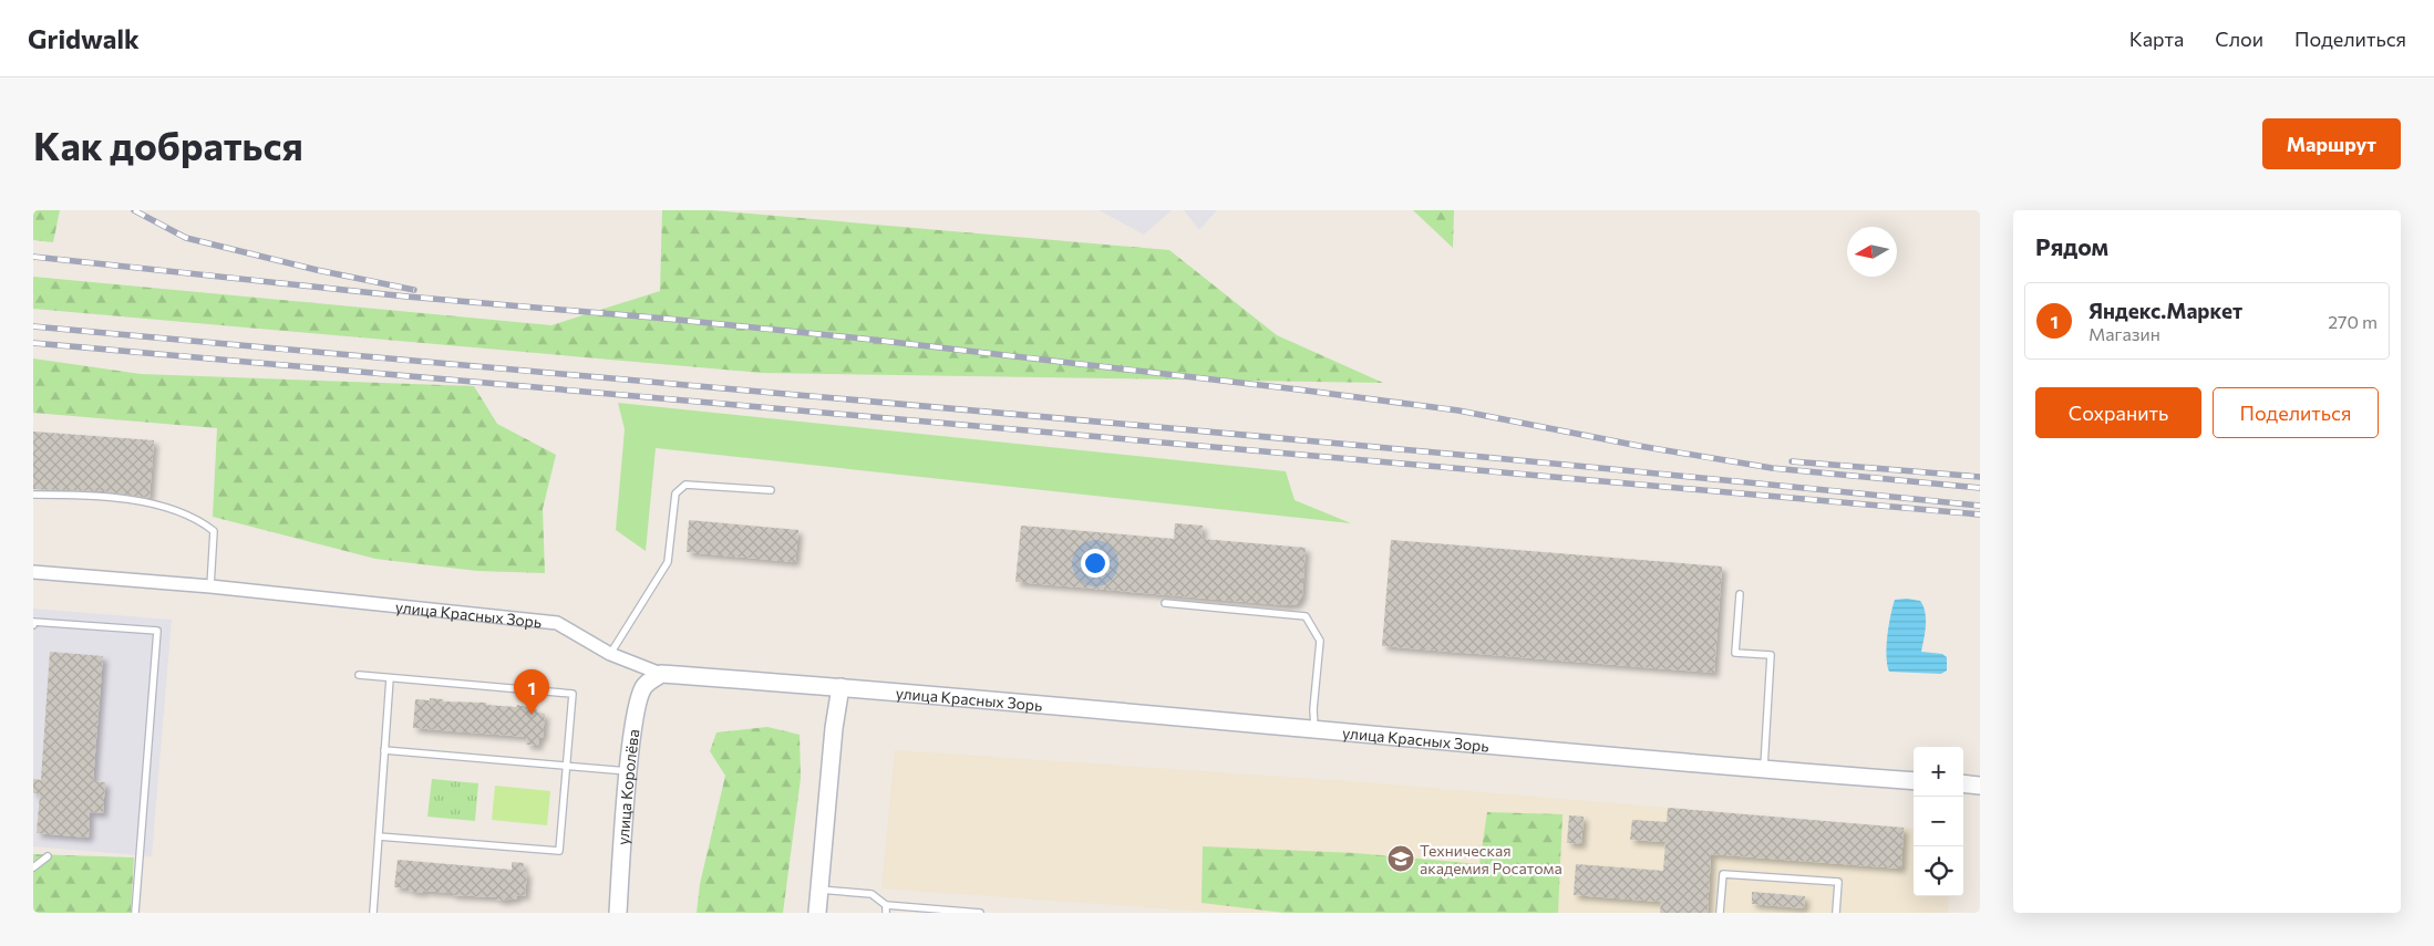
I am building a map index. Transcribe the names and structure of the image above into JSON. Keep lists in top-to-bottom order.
{
  "streets": {
    "street": ["улица Красных Зорь", "улица Королёва"]
  },
  "crossings": [
    ["улица Красных Зорь", "улица Королёва"]
  ],
  "places": {
    "school or university": ["Техническая академия Росатома"]
  },
  "north": "left",
  "page": {
    "header": "Gridwalk",
    "nav": ["Карта", "Слои", "Поделиться"],
    "buttons": [
      "Маршрут",
      ["Сохранить", "Поделиться"]
    ],
    "title": "Как добраться",
    "heading": "Рядом",
    "list": [
      {
        "mark": "1",
        "name": "Яндекс.Маркет",
        "note": "Магазин",
        "value": "270 m"
      }
    ],
    "pins": "1",
    "map_buttons": ["+", "−"]
  }
}
